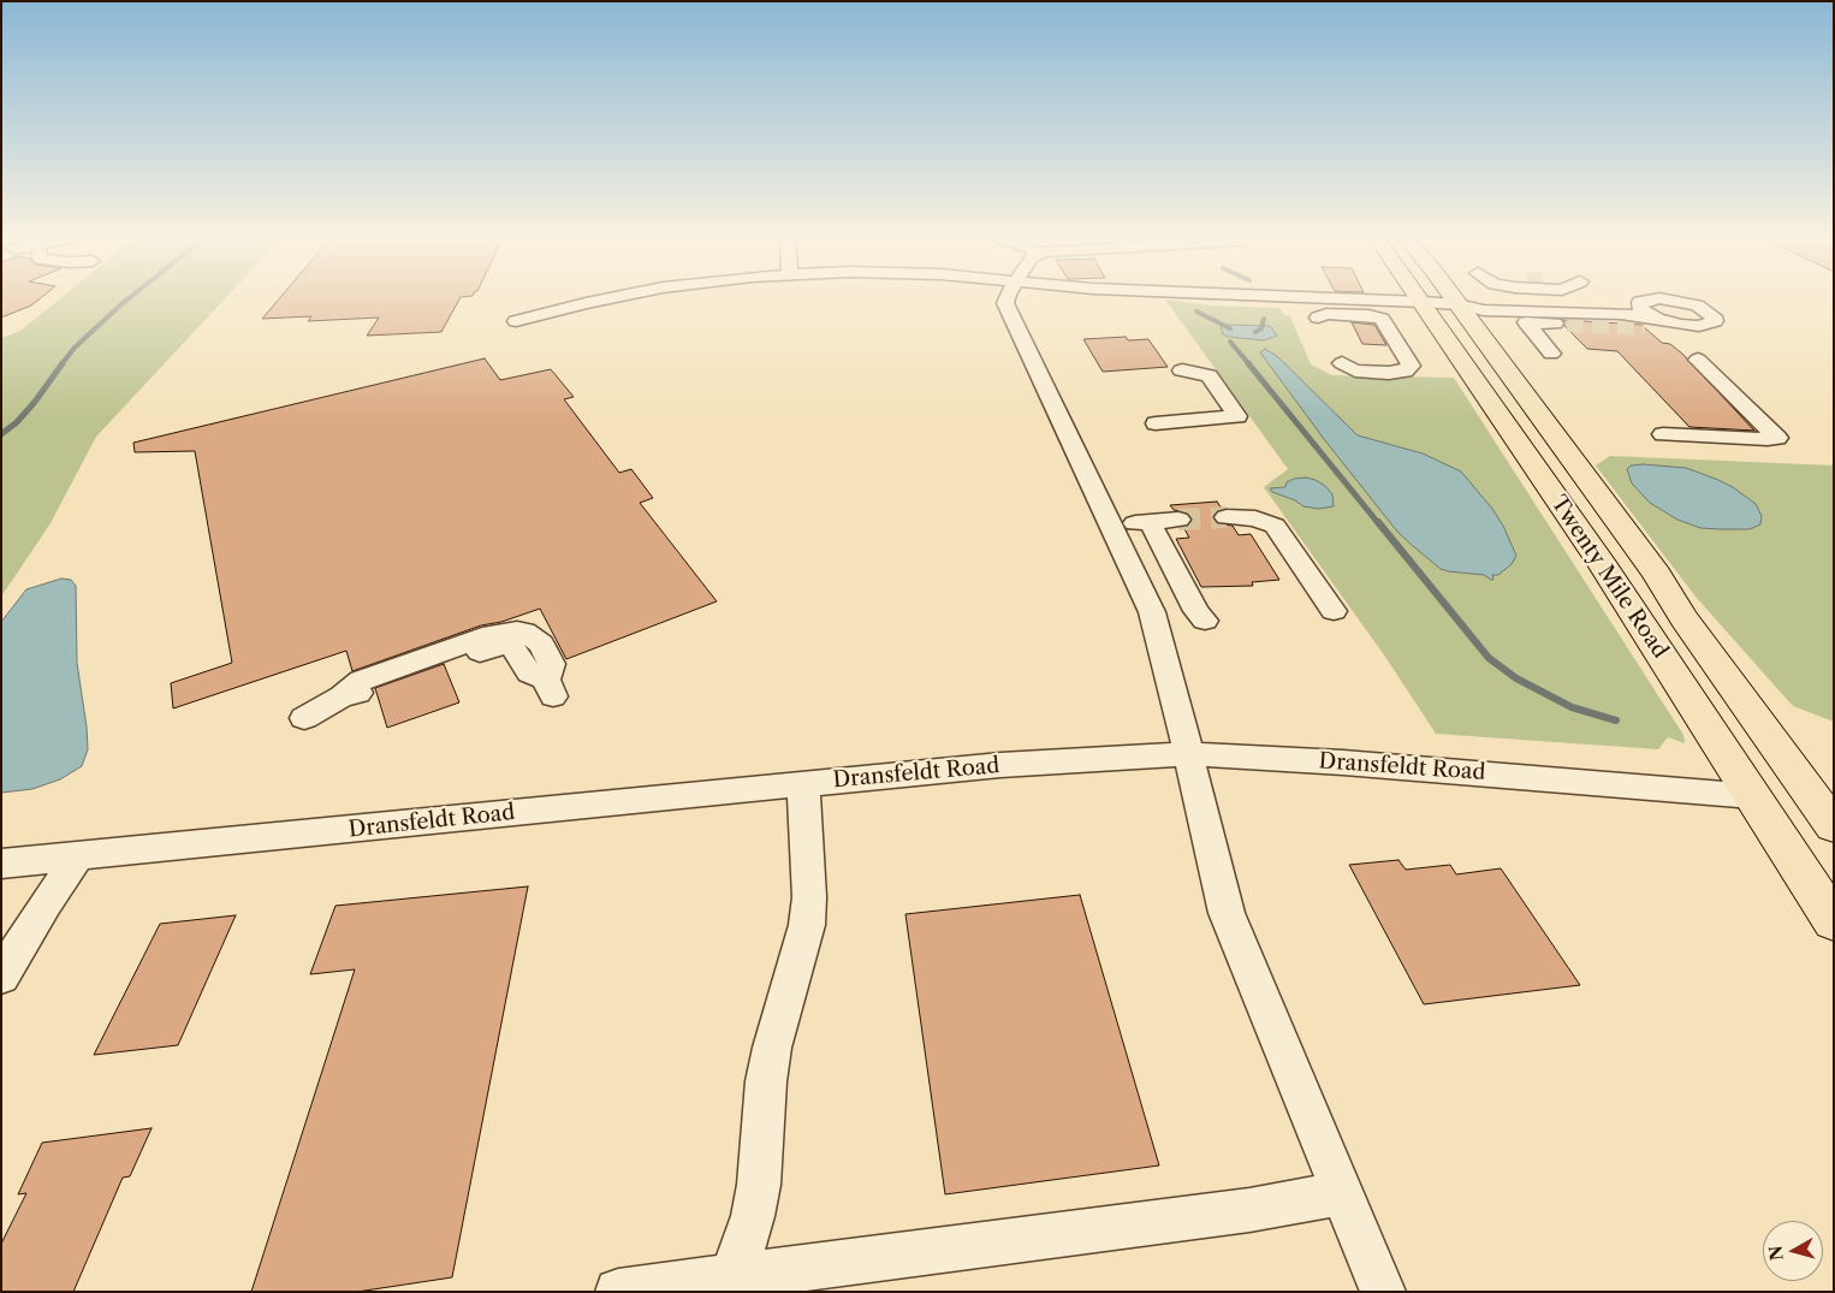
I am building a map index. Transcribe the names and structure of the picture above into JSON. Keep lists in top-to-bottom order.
{
  "streets": {
    "main road": ["Twenty Mile Road", "Dransfeldt Road"]
  },
  "crossings": [
    ["Twenty Mile Road", "Dransfeldt Road"]
  ],
  "north": "left"
}
